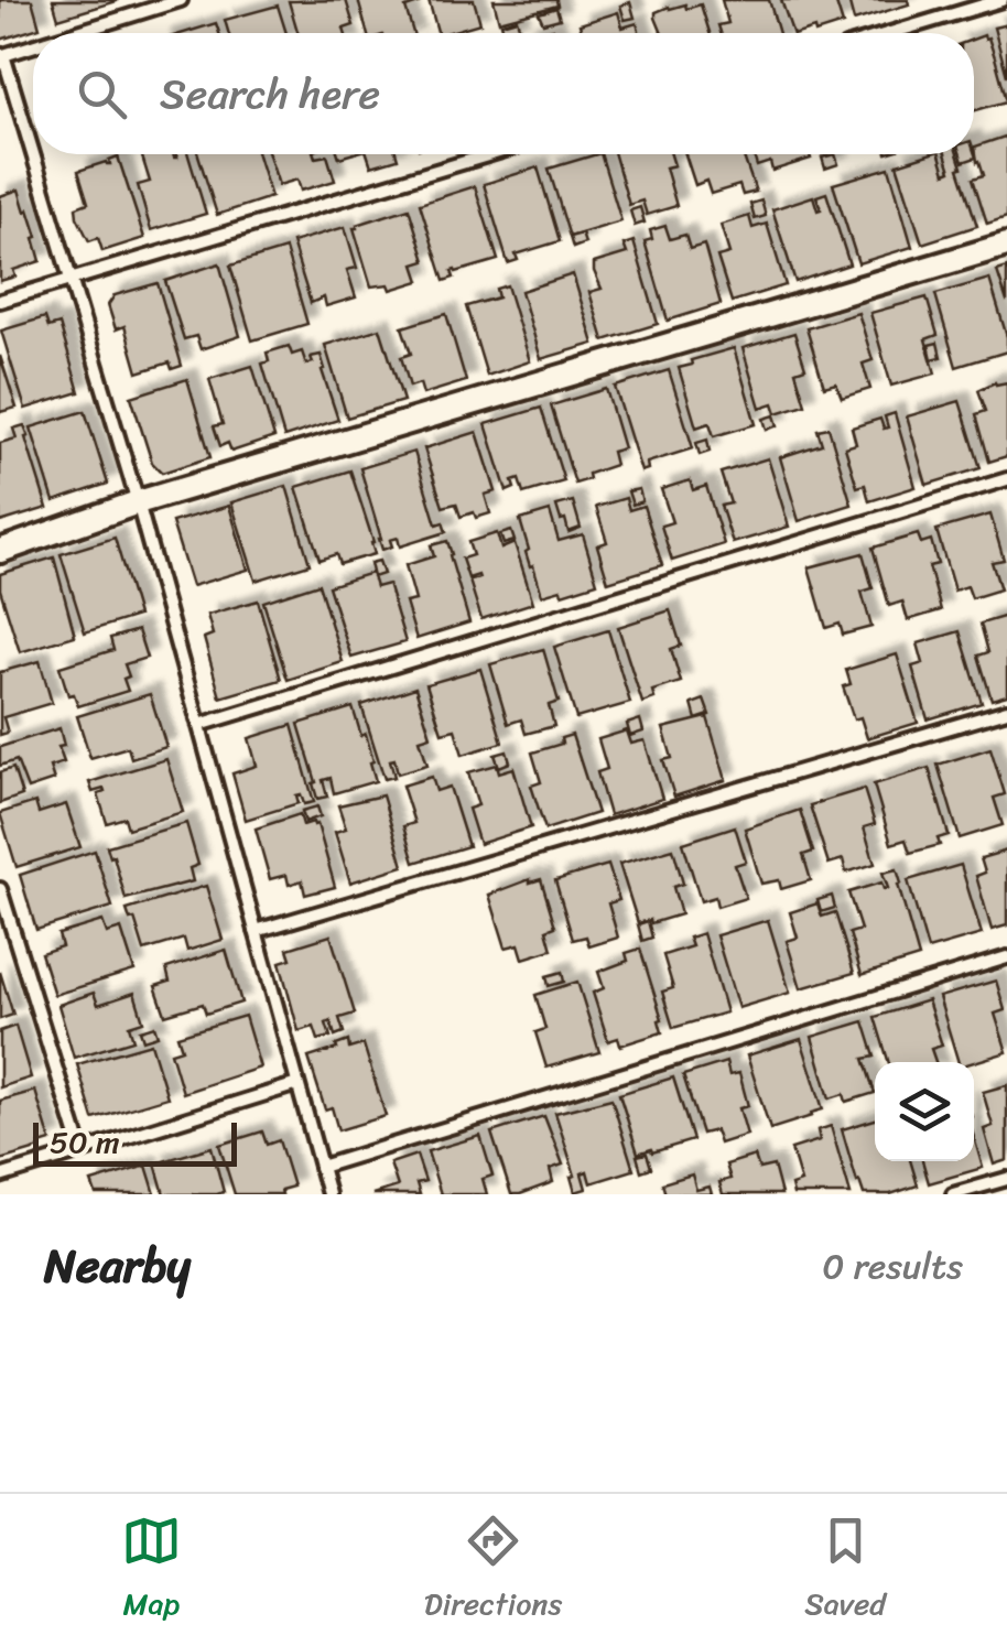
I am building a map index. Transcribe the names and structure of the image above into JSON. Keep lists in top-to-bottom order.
{
  "scale_bar": "50 m",
  "page": {
    "search": "Search here",
    "scale": "50 m",
    "heading": ["Nearby", "0 results"],
    "nav": ["Map", "Directions", "Saved"]
  }
}
